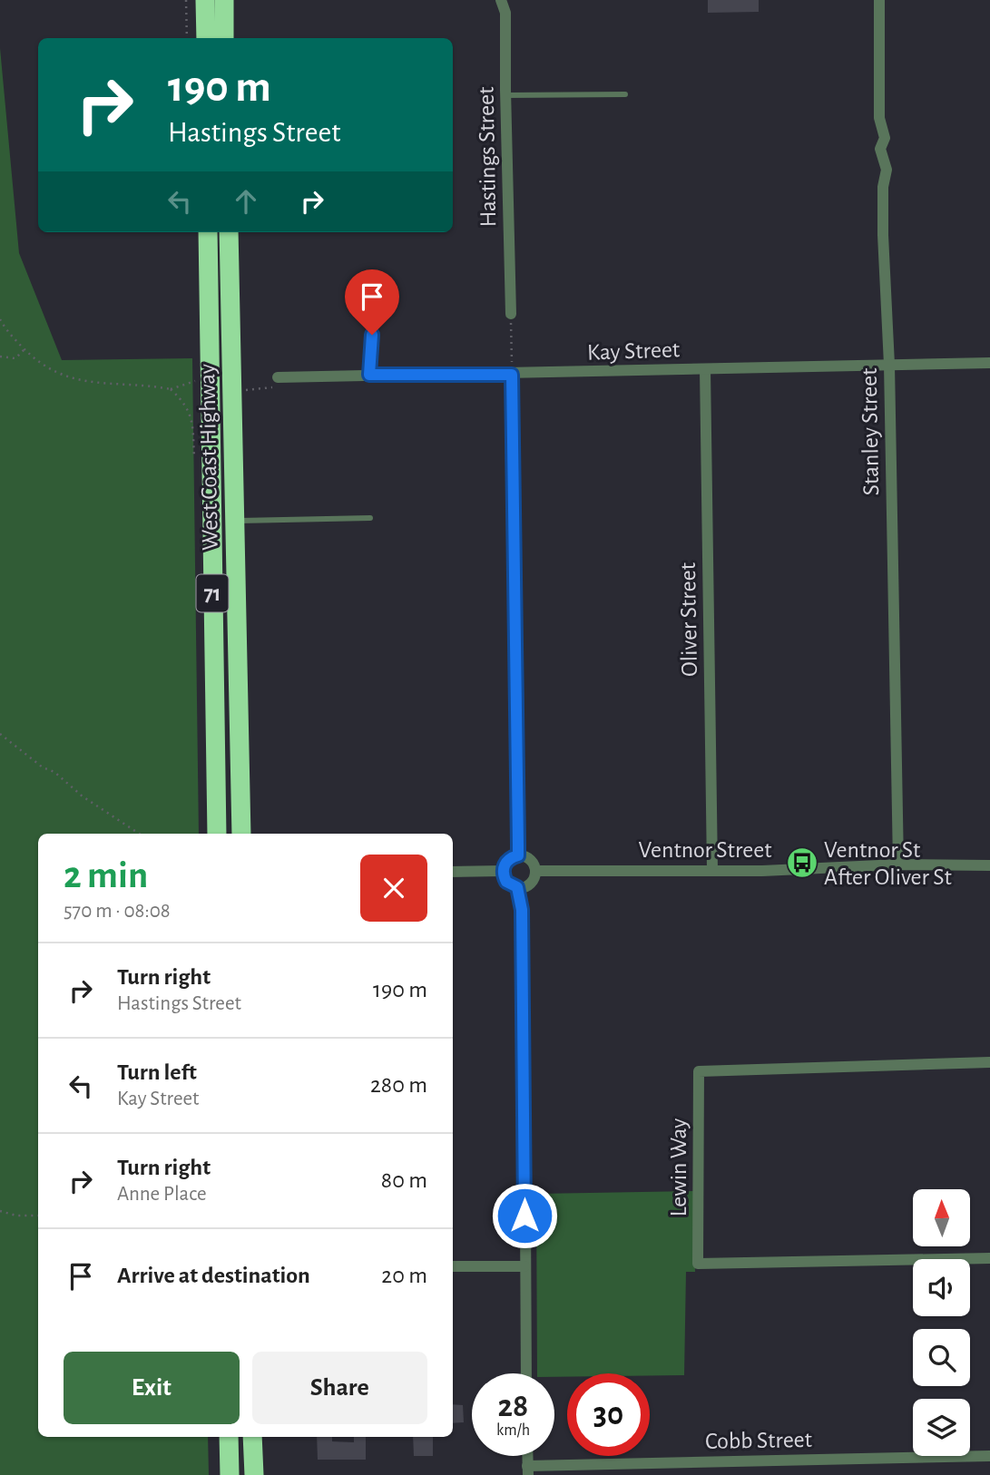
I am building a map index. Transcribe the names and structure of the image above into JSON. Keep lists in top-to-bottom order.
{
  "streets": {
    "highway": ["West Coast Highway", "71"],
    "street": [
      "Hastings Street",
      "Kay Street",
      "Stanley Street",
      "Oliver Street",
      "Ventnor Street",
      "Lewin Way",
      "Cobb Street"
    ]
  },
  "crossings": [
    ["Kay Street", "Stanley Street"],
    ["Kay Street", "Oliver Street"],
    ["Stanley Street", "Ventnor Street"],
    ["Oliver Street", "Ventnor Street"]
  ],
  "places": {
    "bus stop": ["Ventnor St After Oliver St"]
  },
  "north": "top",
  "page": {
    "turn": ["190 m", "Hastings Street"],
    "heading": ["2 min", "570 m · 08:08"],
    "list": [
      {
        "name": "Turn right",
        "note": "Hastings Street",
        "value": "190 m"
      },
      {
        "name": "Turn left",
        "note": "Kay Street",
        "value": "280 m"
      },
      {
        "name": "Turn right",
        "note": "Anne Place",
        "value": "80 m"
      },
      {
        "name": "Arrive at destination",
        "value": "20 m"
      }
    ],
    "buttons": ["Exit", "Share"],
    "speed": "28 km/h",
    "limit": "30"
  }
}
